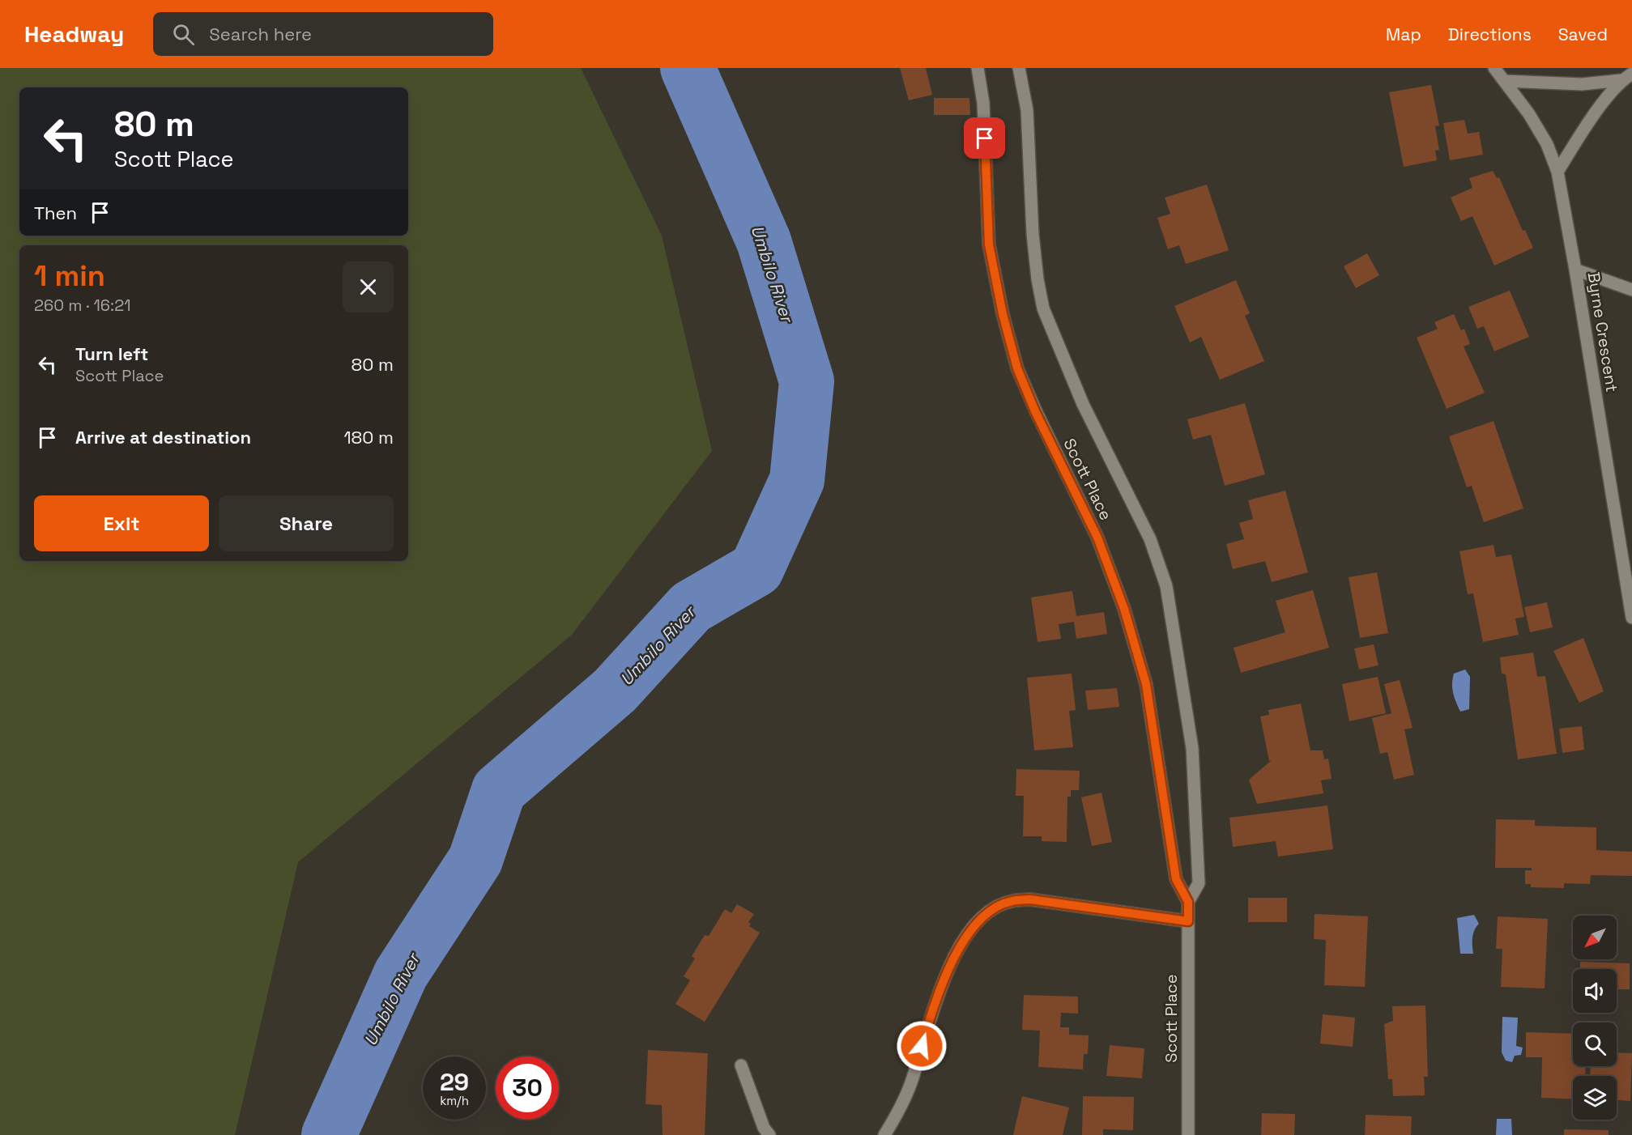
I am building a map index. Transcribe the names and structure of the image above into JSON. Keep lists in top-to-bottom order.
{
  "streets": {
    "street": ["Byrne Crescent", "Scott Place"]
  },
  "water": ["Umbilo River"],
  "north": "bottom left",
  "page": {
    "header": "Headway",
    "search": "Search here",
    "nav": ["Map", "Directions", "Saved"],
    "turn": ["80 m", "Scott Place"],
    "then": "Then",
    "heading": ["1 min", "260 m · 16:21"],
    "list": [
      {
        "name": "Turn left",
        "note": "Scott Place",
        "value": "80 m"
      },
      {
        "name": "Arrive at destination",
        "value": "180 m"
      }
    ],
    "buttons": ["Exit", "Share"],
    "speed": "29 km/h",
    "limit": "30"
  }
}
